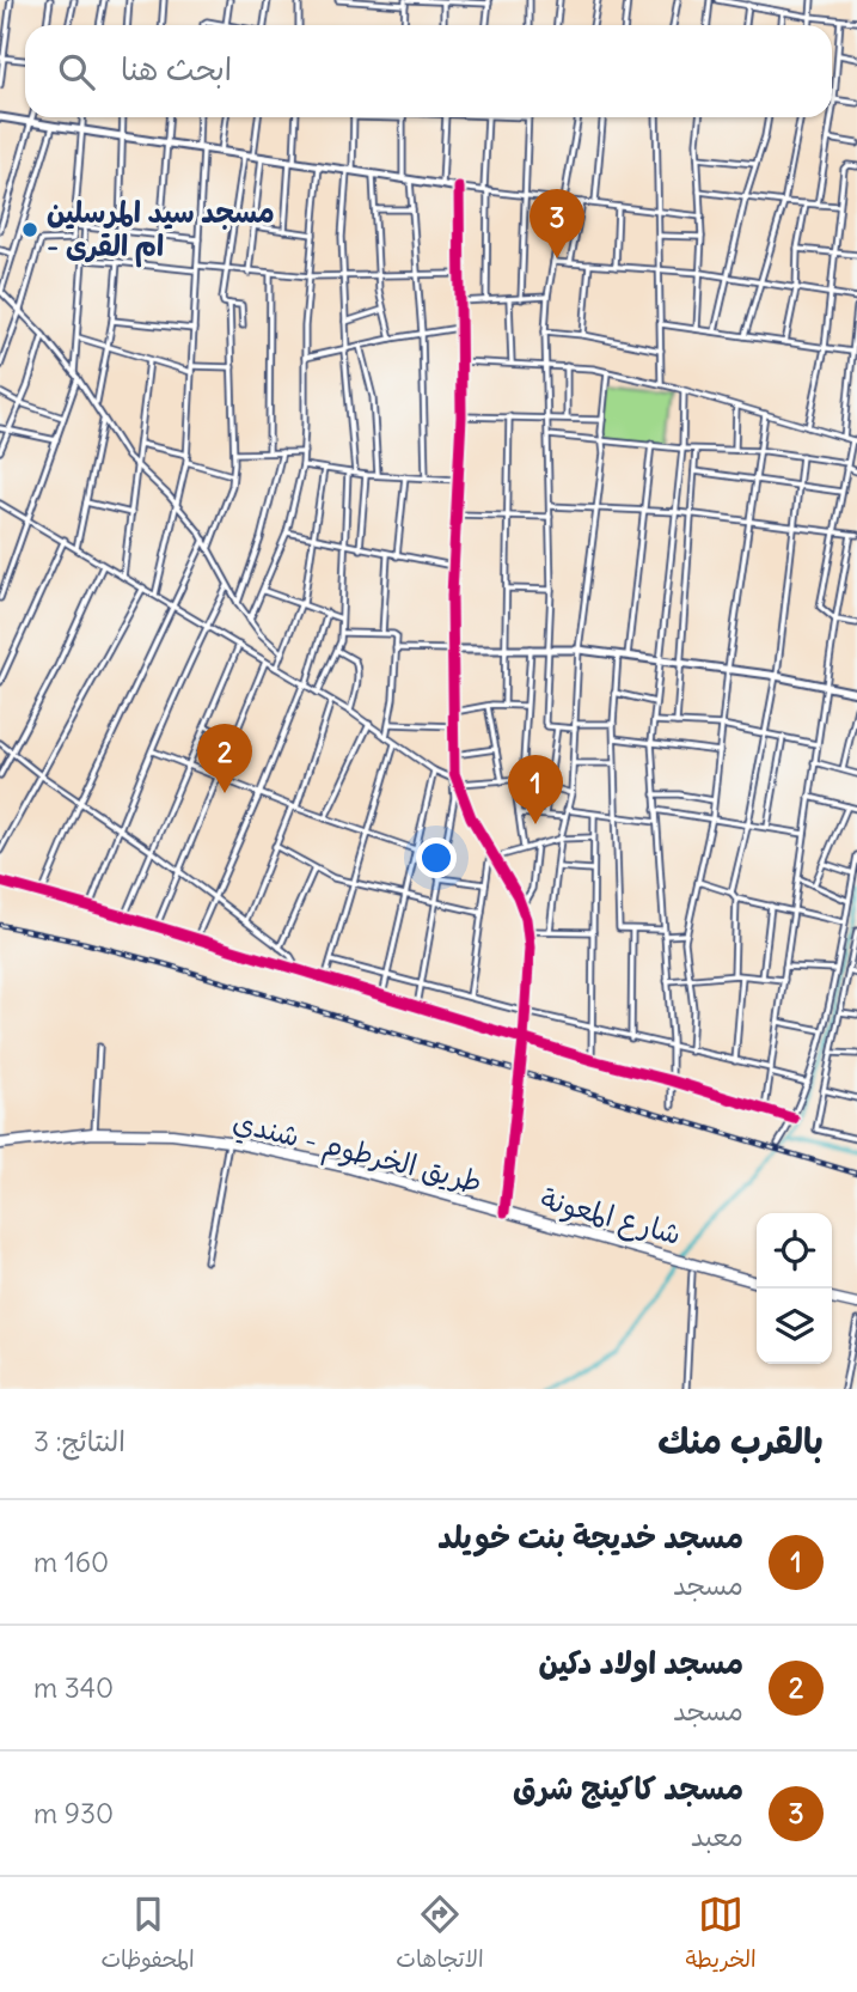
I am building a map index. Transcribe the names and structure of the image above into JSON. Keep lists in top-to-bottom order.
{
  "streets": {
    "highway": ["طريق الخرطوم - شندي", "شارع المعونة"]
  },
  "crossings": [
    ["طريق الخرطوم - شندي", "شارع المعونة"]
  ],
  "places": ["مسجد سيد المرسلين - ام القرى"],
  "page": {
    "search": "ابحث هنا",
    "pins": ["3", "2", "1"],
    "heading": ["بالقرب منك", "النتائج: 3"],
    "list": [
      {
        "mark": "1",
        "name": "مسجد خديجة بنت خويلد",
        "note": "مسجد",
        "value": "160 m"
      },
      {
        "mark": "2",
        "name": "مسجد اولاد دكين",
        "note": "مسجد",
        "value": "340 m"
      },
      {
        "mark": "3",
        "name": "مسجد كاكينج شرق",
        "note": "معبد",
        "value": "930 m"
      }
    ],
    "nav": ["الخريطة", "الاتجاهات", "المحفوظات"]
  }
}
